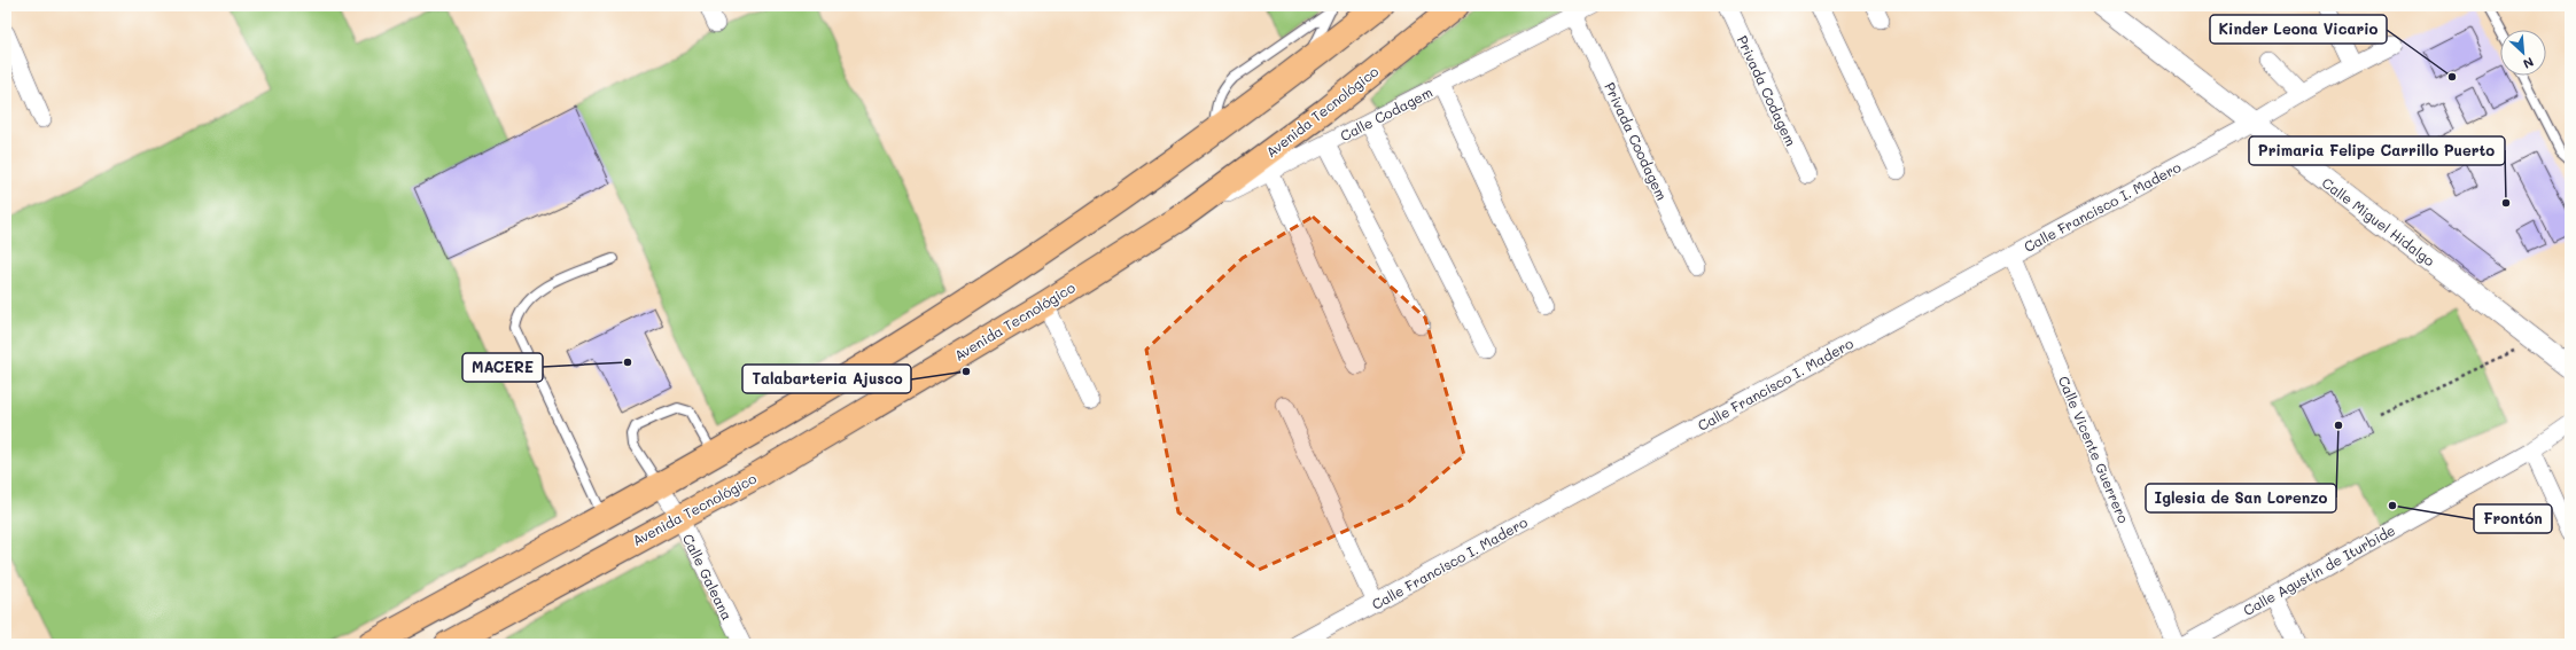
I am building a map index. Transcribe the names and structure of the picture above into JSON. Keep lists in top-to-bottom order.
{
  "streets": {
    "main road": ["Avenida Tecnológico"],
    "street": [
      "Privada Codagem",
      "Calle Codagem",
      "Privada Coodagem",
      "Calle Francisco I. Madero",
      "Calle Miguel Hidalgo",
      "Calle Vicente Guerrero",
      "Calle Agustín de Iturbide",
      "Calle Galeana"
    ]
  },
  "crossings": [
    ["Avenida Tecnológico", "Calle Codagem"],
    ["Avenida Tecnológico", "Calle Galeana"],
    ["Calle Codagem", "Privada Coodagem"],
    ["Calle Francisco I. Madero", "Calle Miguel Hidalgo"],
    ["Calle Francisco I. Madero", "Calle Vicente Guerrero"]
  ],
  "places": [
    "Kinder Leona Vicario",
    "Primaria Felipe Carrillo Puerto",
    "MACERE",
    "Talabarteria Ajusco",
    "Iglesia de San Lorenzo",
    "Frontón"
  ],
  "north": "bottom right"
}
